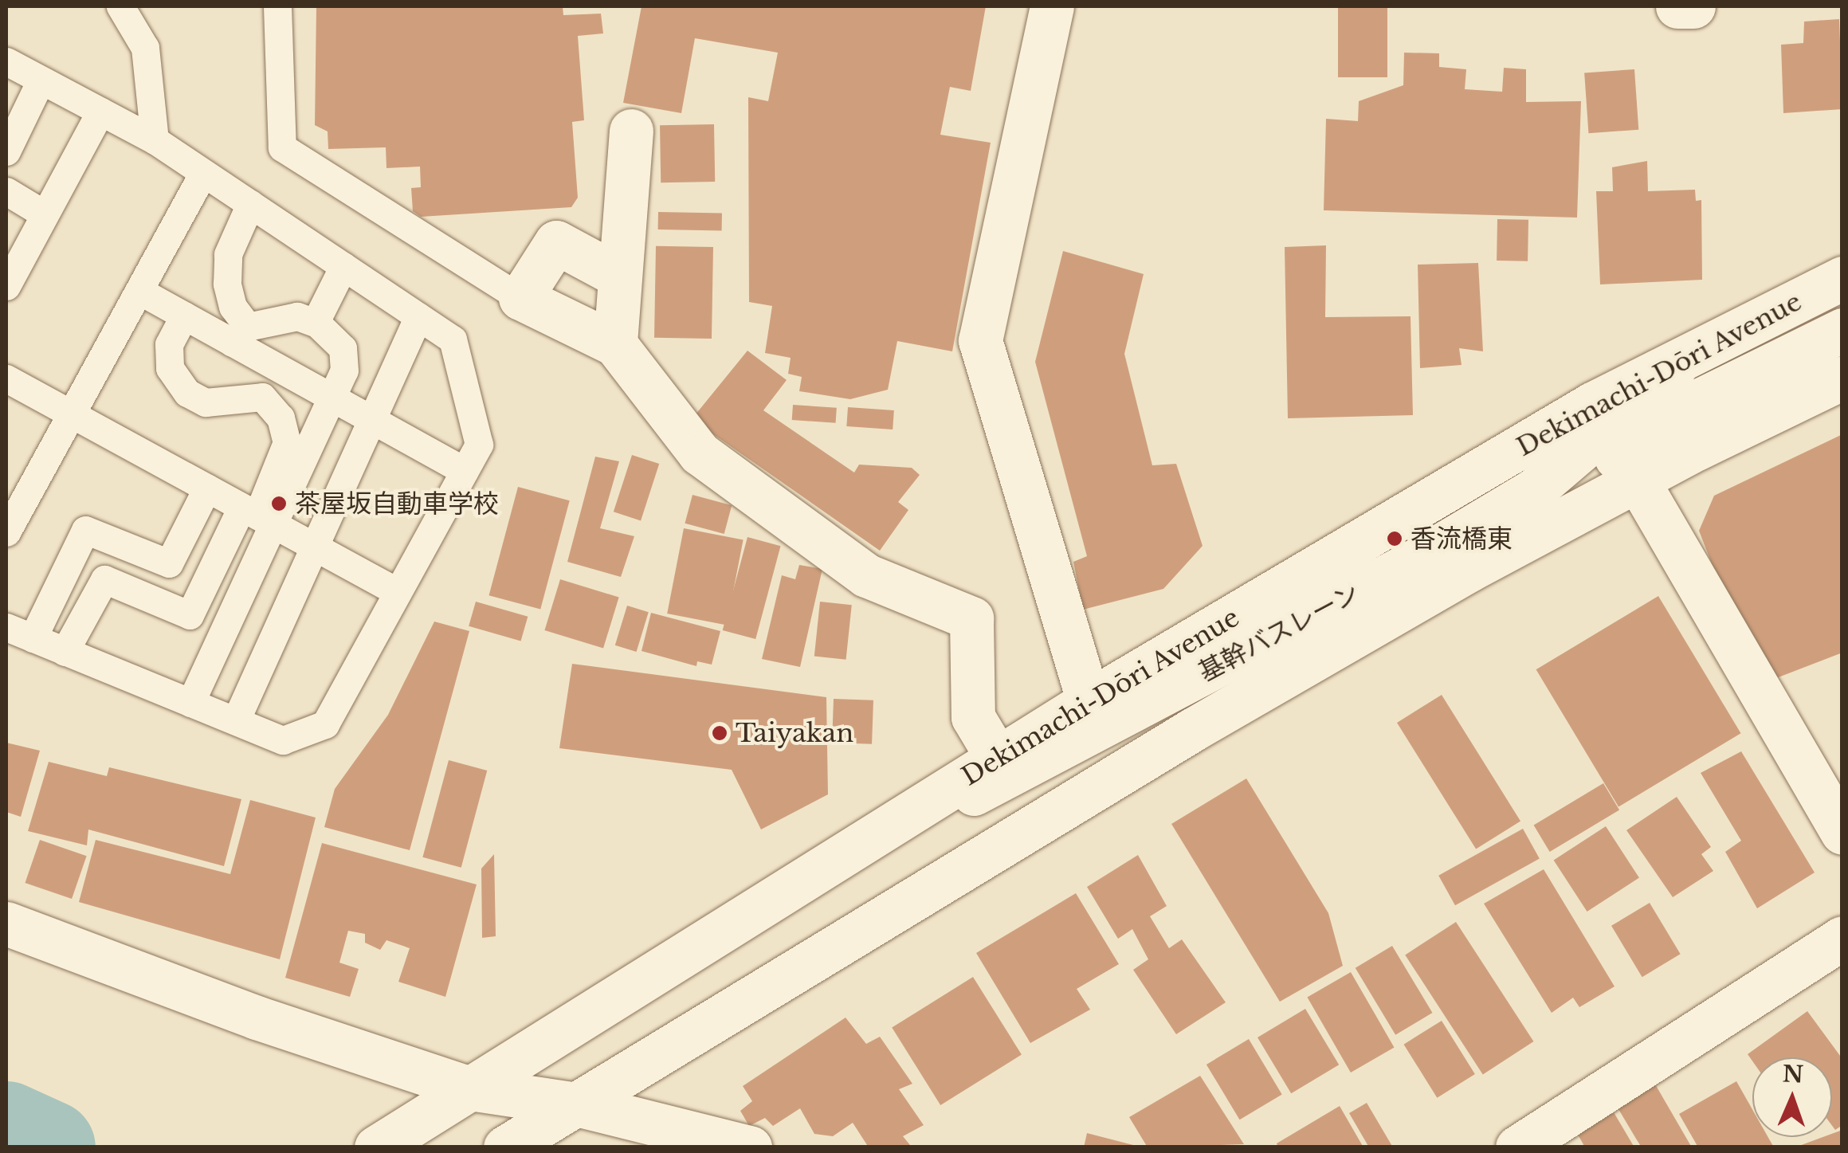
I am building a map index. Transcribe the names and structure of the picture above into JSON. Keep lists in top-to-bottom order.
{
  "streets": {
    "street": ["Dekimachi-Dōri Avenue", "基幹バスレーン"]
  },
  "crossings": [
    ["Dekimachi-Dōri Avenue", "基幹バスレーン"]
  ],
  "places": ["茶屋坂自動車学校", "香流橋東", "Taiyakan"],
  "north": "top"
}
